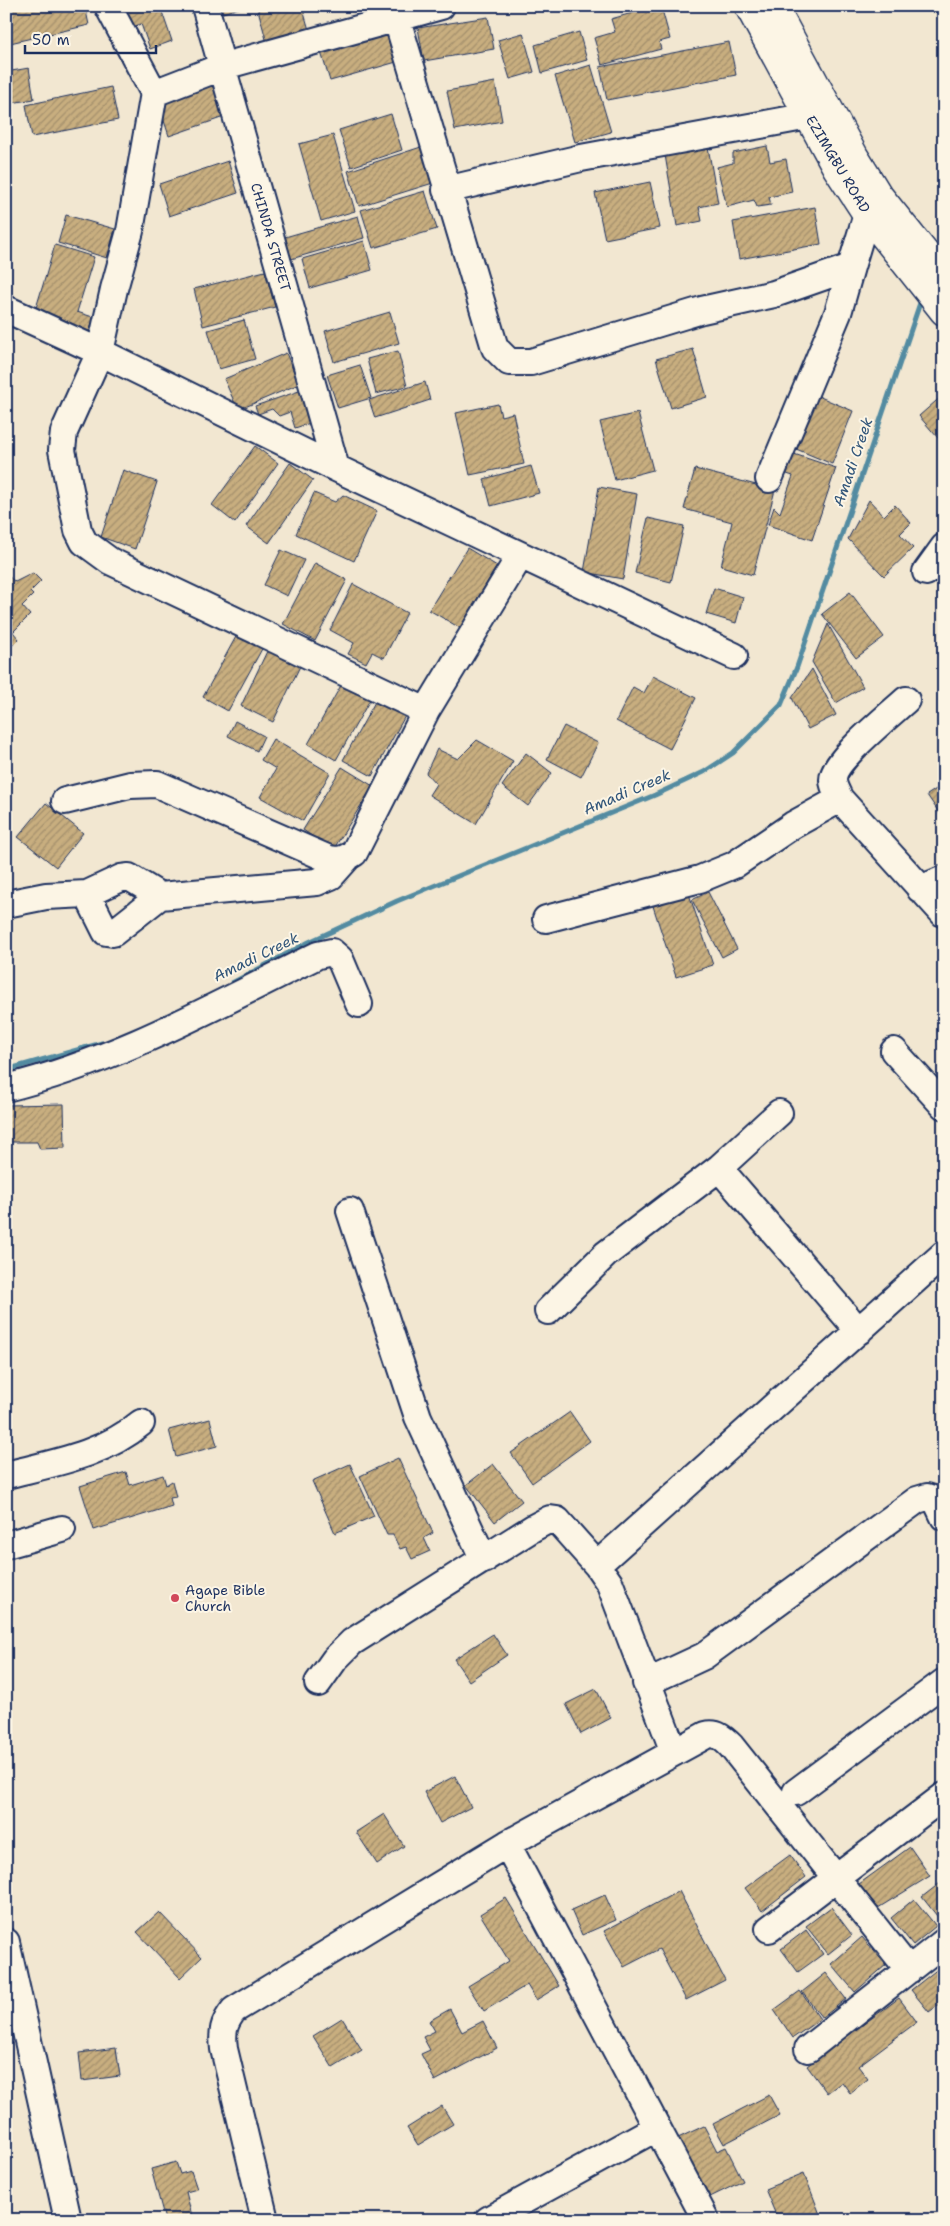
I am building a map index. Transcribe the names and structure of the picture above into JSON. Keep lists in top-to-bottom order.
{
  "streets": {
    "main road": ["EZIMGBU ROAD"],
    "street": ["CHINDA STREET"]
  },
  "water": ["Amadi Creek"],
  "places": ["Agape Bible Church"],
  "scale_bar": "50 m"
}
